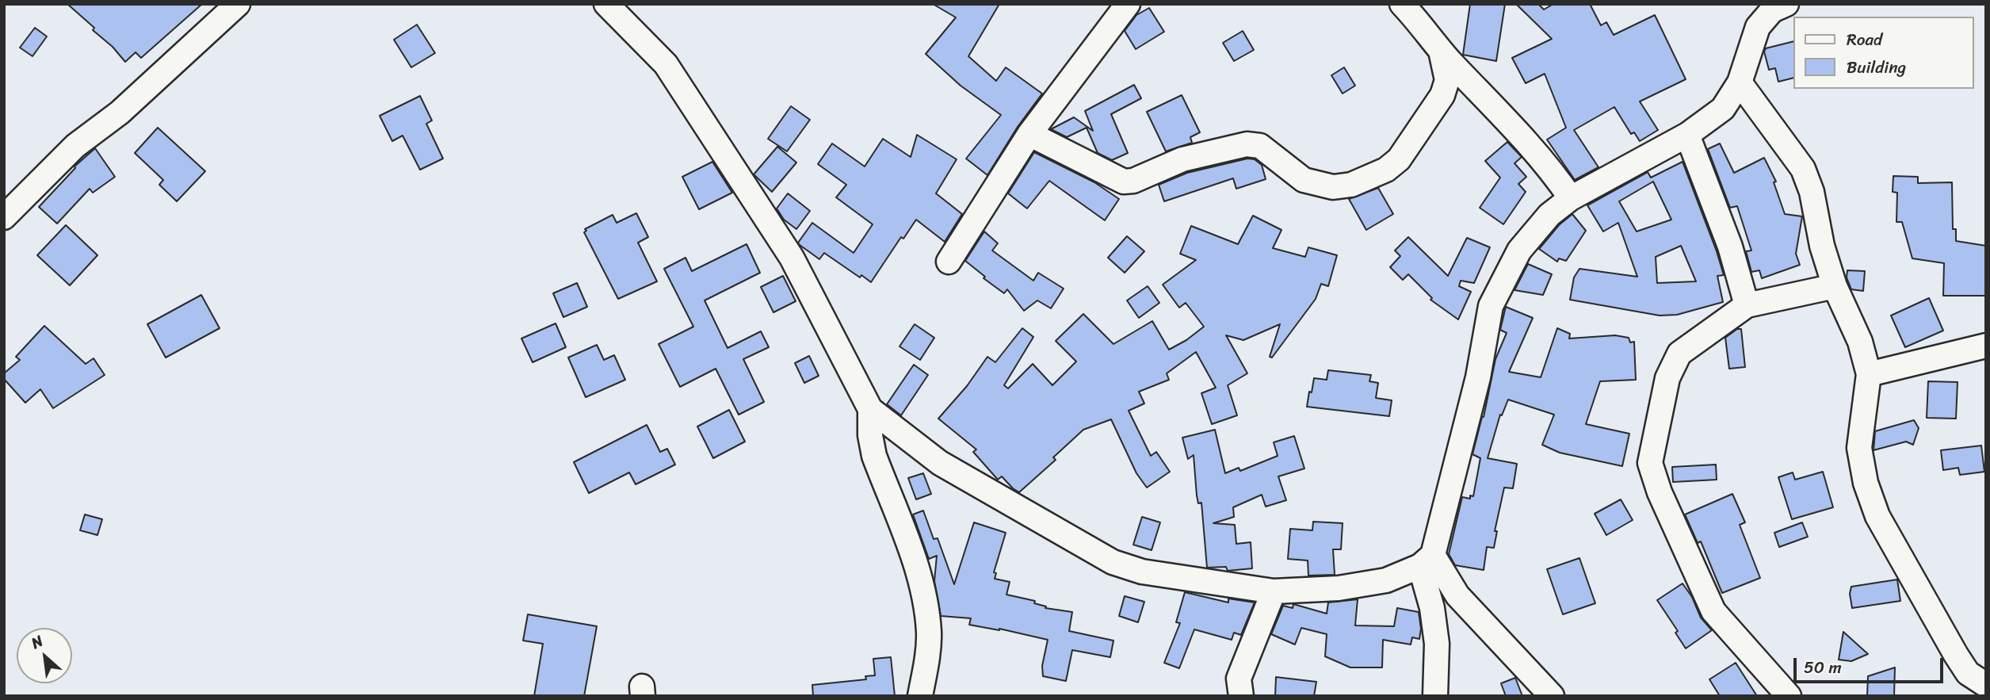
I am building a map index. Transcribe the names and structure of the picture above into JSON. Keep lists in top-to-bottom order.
{
  "legend": ["Road", "Building"],
  "scale_bar": "50 m",
  "north": "top left"
}
